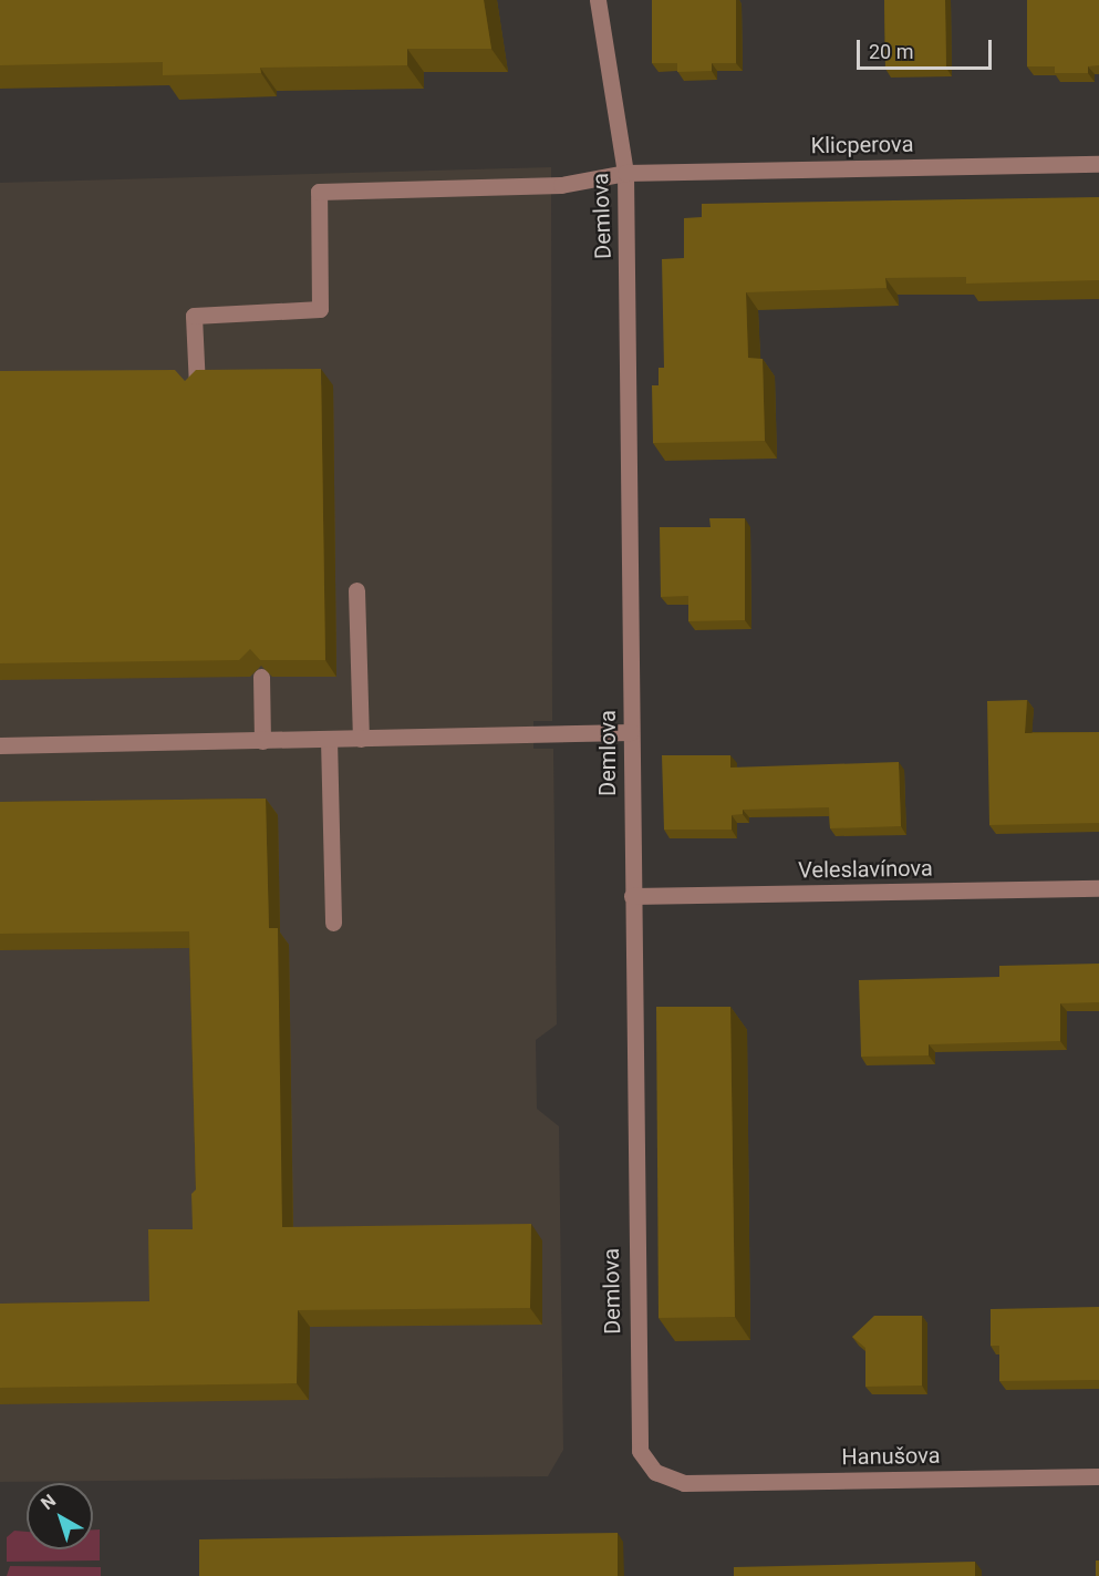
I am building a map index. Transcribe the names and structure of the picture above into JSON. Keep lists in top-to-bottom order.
{
  "streets": {
    "street": [
      "Klicperova",
      "Demlova",
      "Veleslavínova",
      "Hanušova"
    ]
  },
  "crossings": [
    ["Klicperova", "Demlova"],
    ["Demlova", "Veleslavínova"],
    ["Demlova", "Hanušova"]
  ],
  "scale_bar": "20 m",
  "north": "top left"
}
